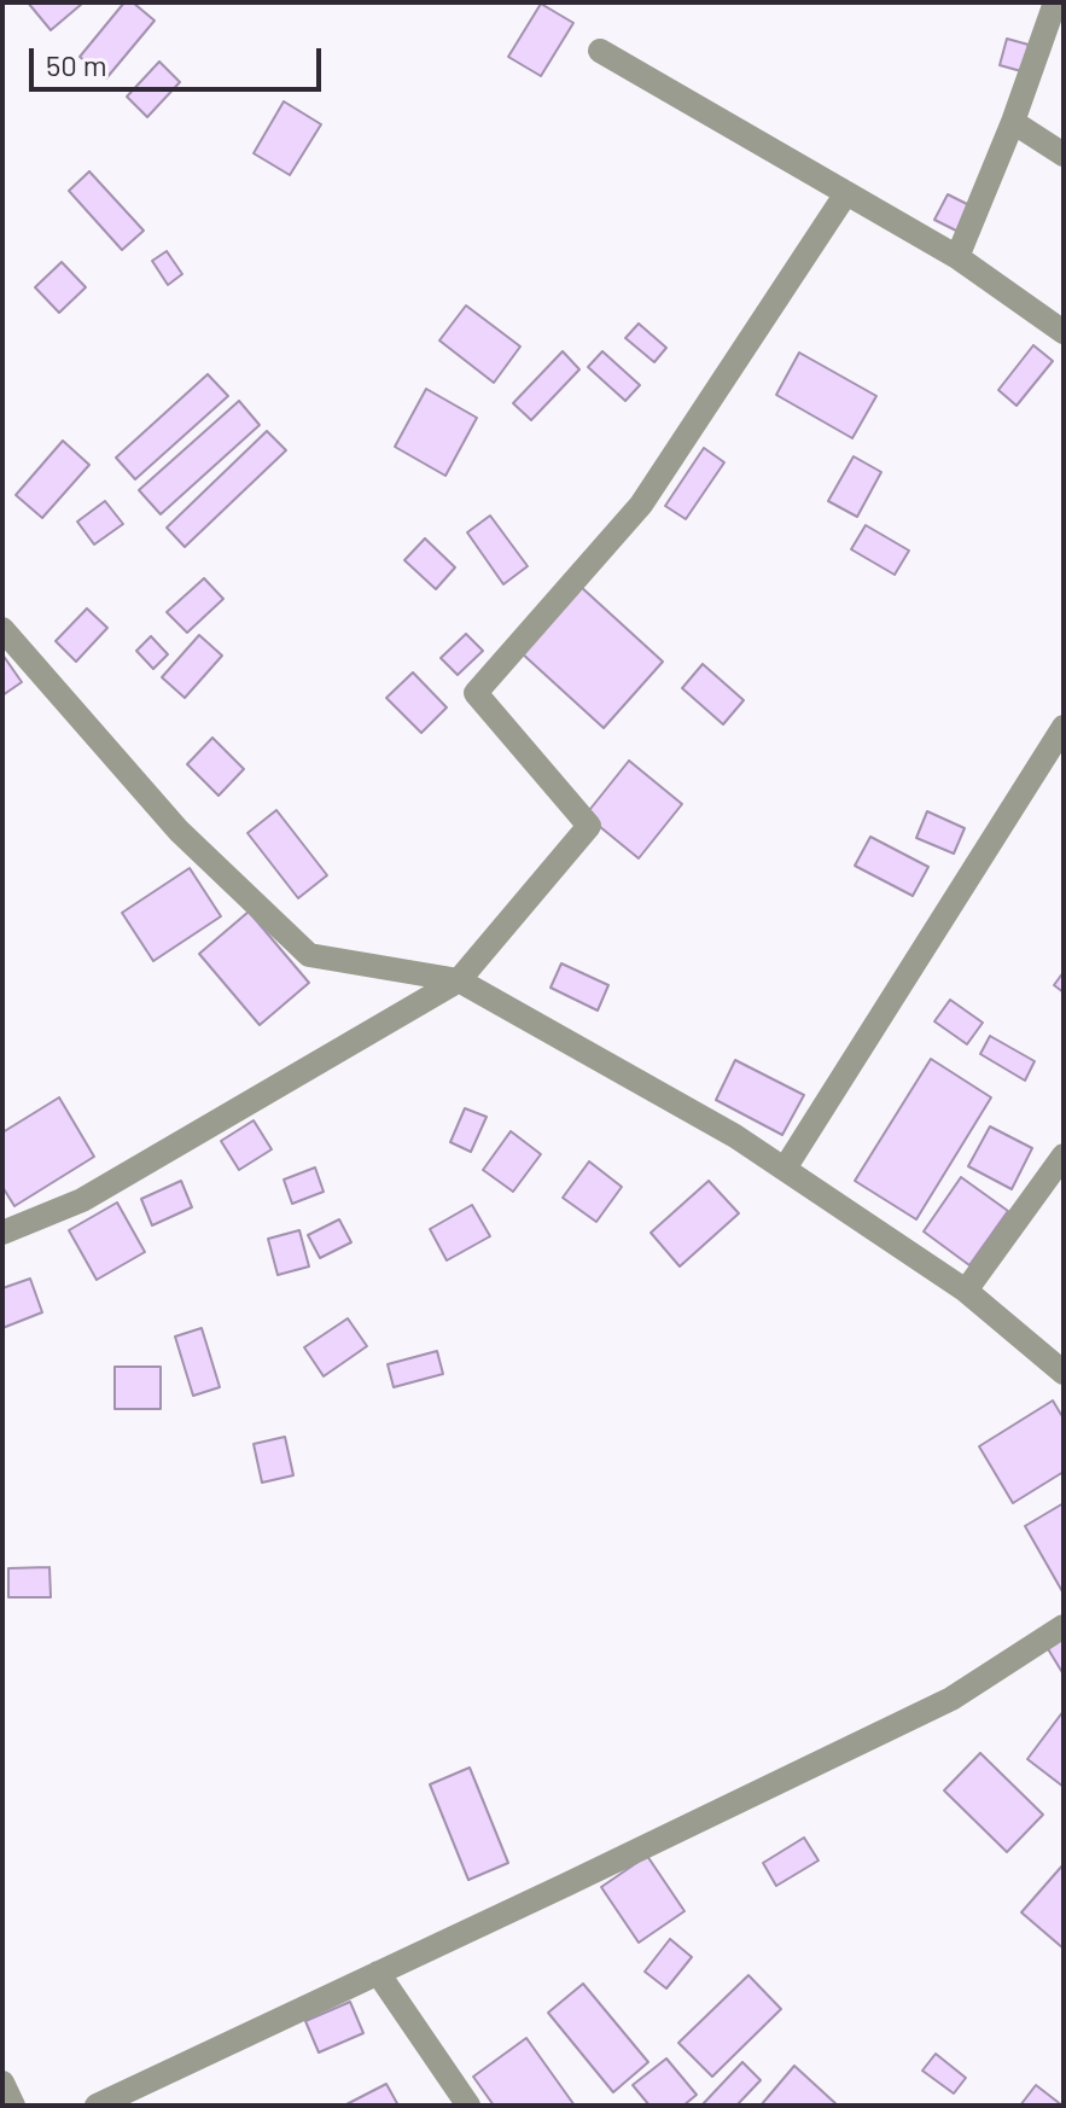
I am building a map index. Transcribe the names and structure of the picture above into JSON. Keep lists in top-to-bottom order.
{
  "scale_bar": "50 m"
}
